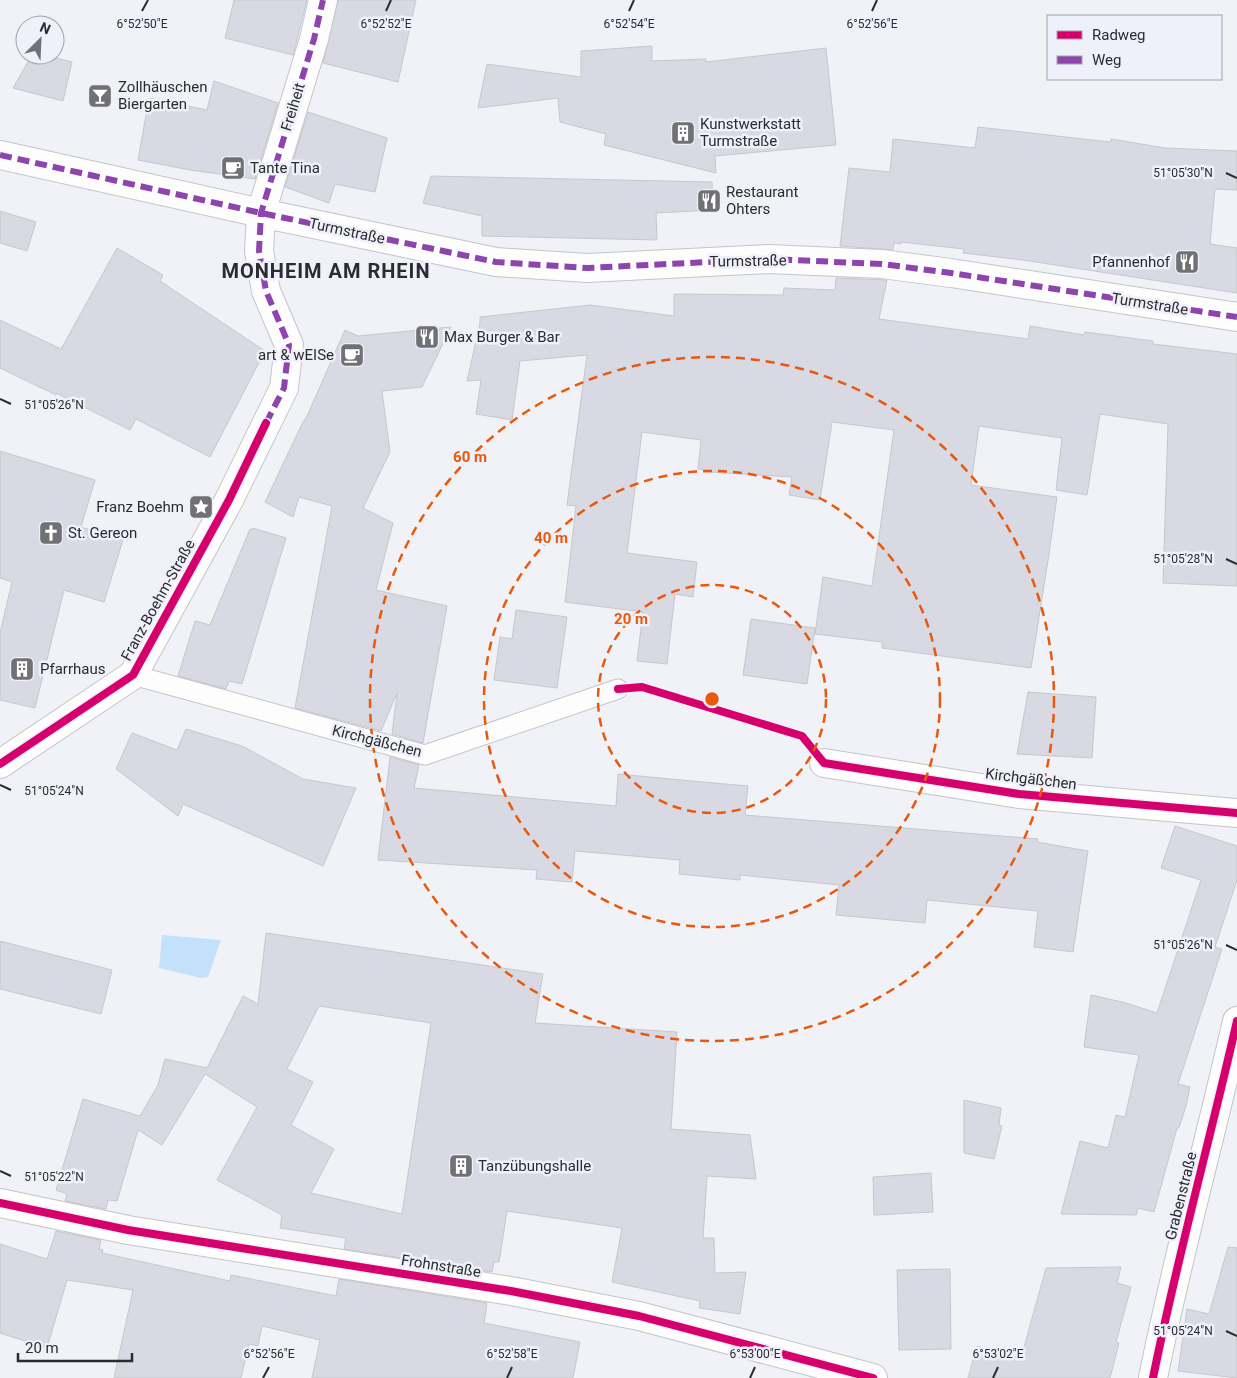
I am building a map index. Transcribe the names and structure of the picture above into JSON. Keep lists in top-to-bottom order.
{
  "streets": {
    "street": [
      "Freiheit",
      "Turmstraße",
      "Franz-Boehm-Straße",
      "Kirchgäßchen",
      "Grabenstraße",
      "Frohnstraße"
    ]
  },
  "crossings": [
    ["Freiheit", "Turmstraße"],
    ["Freiheit", "Franz-Boehm-Straße"],
    ["Turmstraße", "Franz-Boehm-Straße"],
    ["Franz-Boehm-Straße", "Kirchgäßchen"]
  ],
  "districts": ["MONHEIM AM RHEIN"],
  "places": {
    "bar": ["Zollhäuschen Biergarten"],
    "building": ["Kunstwerkstatt Turmstraße", "Pfarrhaus", "Tanzübungshalle"],
    "cafe": ["Tante Tina", "art & wEISe"],
    "restaurant": ["Restaurant Ohters", "Pfannenhof", "Max Burger & Bar"],
    "place": ["Franz Boehm"],
    "church": ["St. Gereon"]
  },
  "legend": ["Radweg", "Weg"],
  "scale_bar": "20 m",
  "north": "top right",
  "coordinates": [
    "6°52'50\"E",
    "6°52'52\"E",
    "6°52'54\"E",
    "6°52'56\"E",
    "51°05'30\"N",
    "51°05'26\"N",
    "51°05'28\"N",
    "51°05'24\"N",
    "51°05'22\"N",
    "6°52'58\"E",
    "6°53'00\"E",
    "6°53'02\"E"
  ],
  "rings": ["60 m", "40 m", "20 m"]
}
